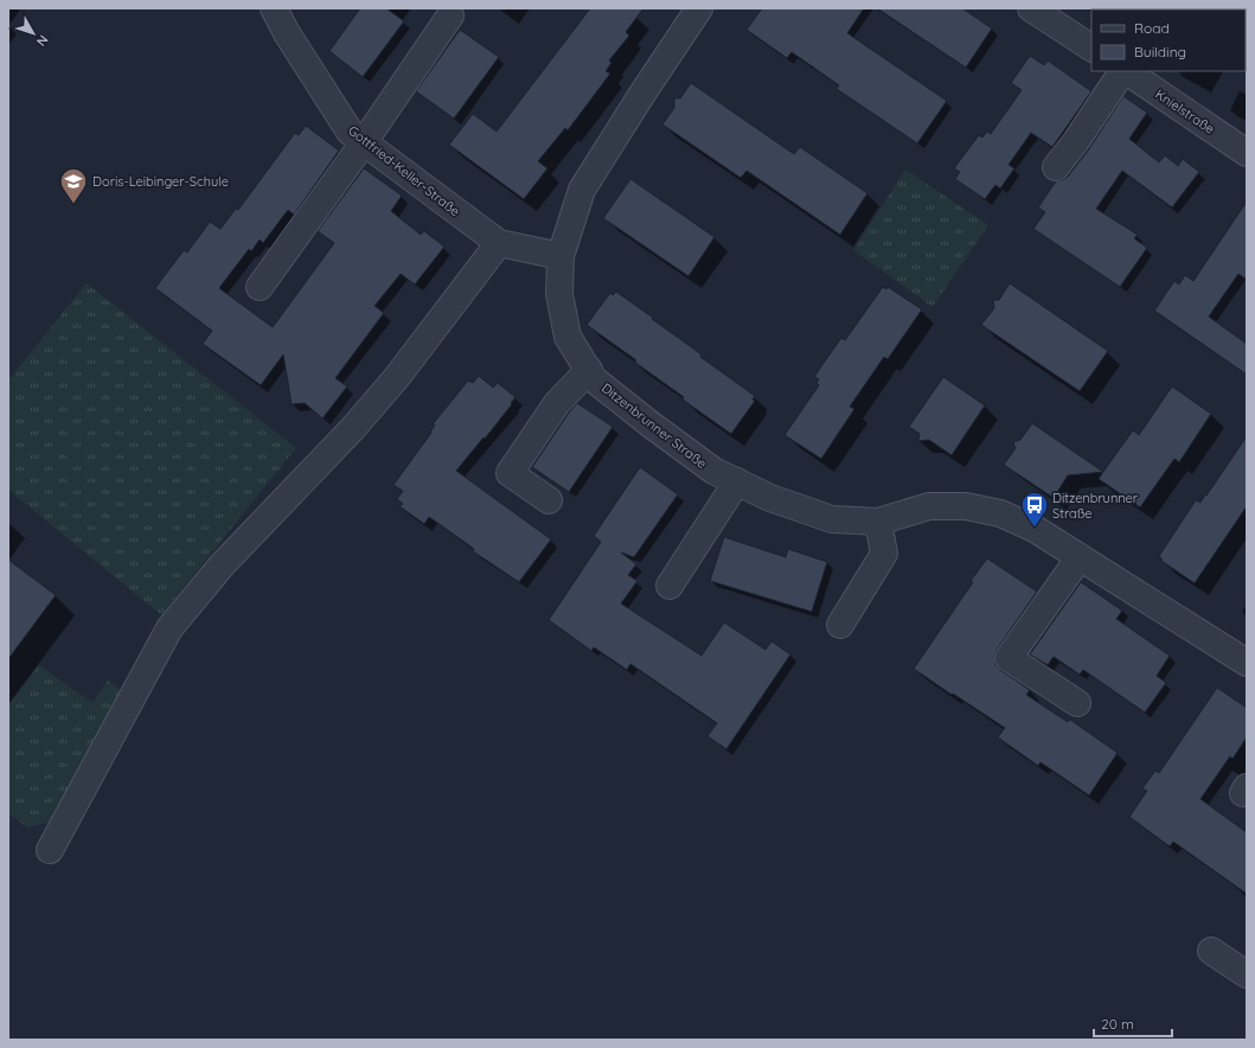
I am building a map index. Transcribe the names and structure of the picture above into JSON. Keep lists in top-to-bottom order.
{
  "streets": {
    "street": ["Knielstraße", "Gottfried-Keller-Straße", "Ditzenbrunner Straße"]
  },
  "crossings": [
    ["Gottfried-Keller-Straße", "Ditzenbrunner Straße"]
  ],
  "places": {
    "school or university": ["Doris-Leibinger-Schule"],
    "bus stop": ["Ditzenbrunner Straße"]
  },
  "legend": ["Road", "Building"],
  "scale_bar": "20 m",
  "north": "bottom right"
}
